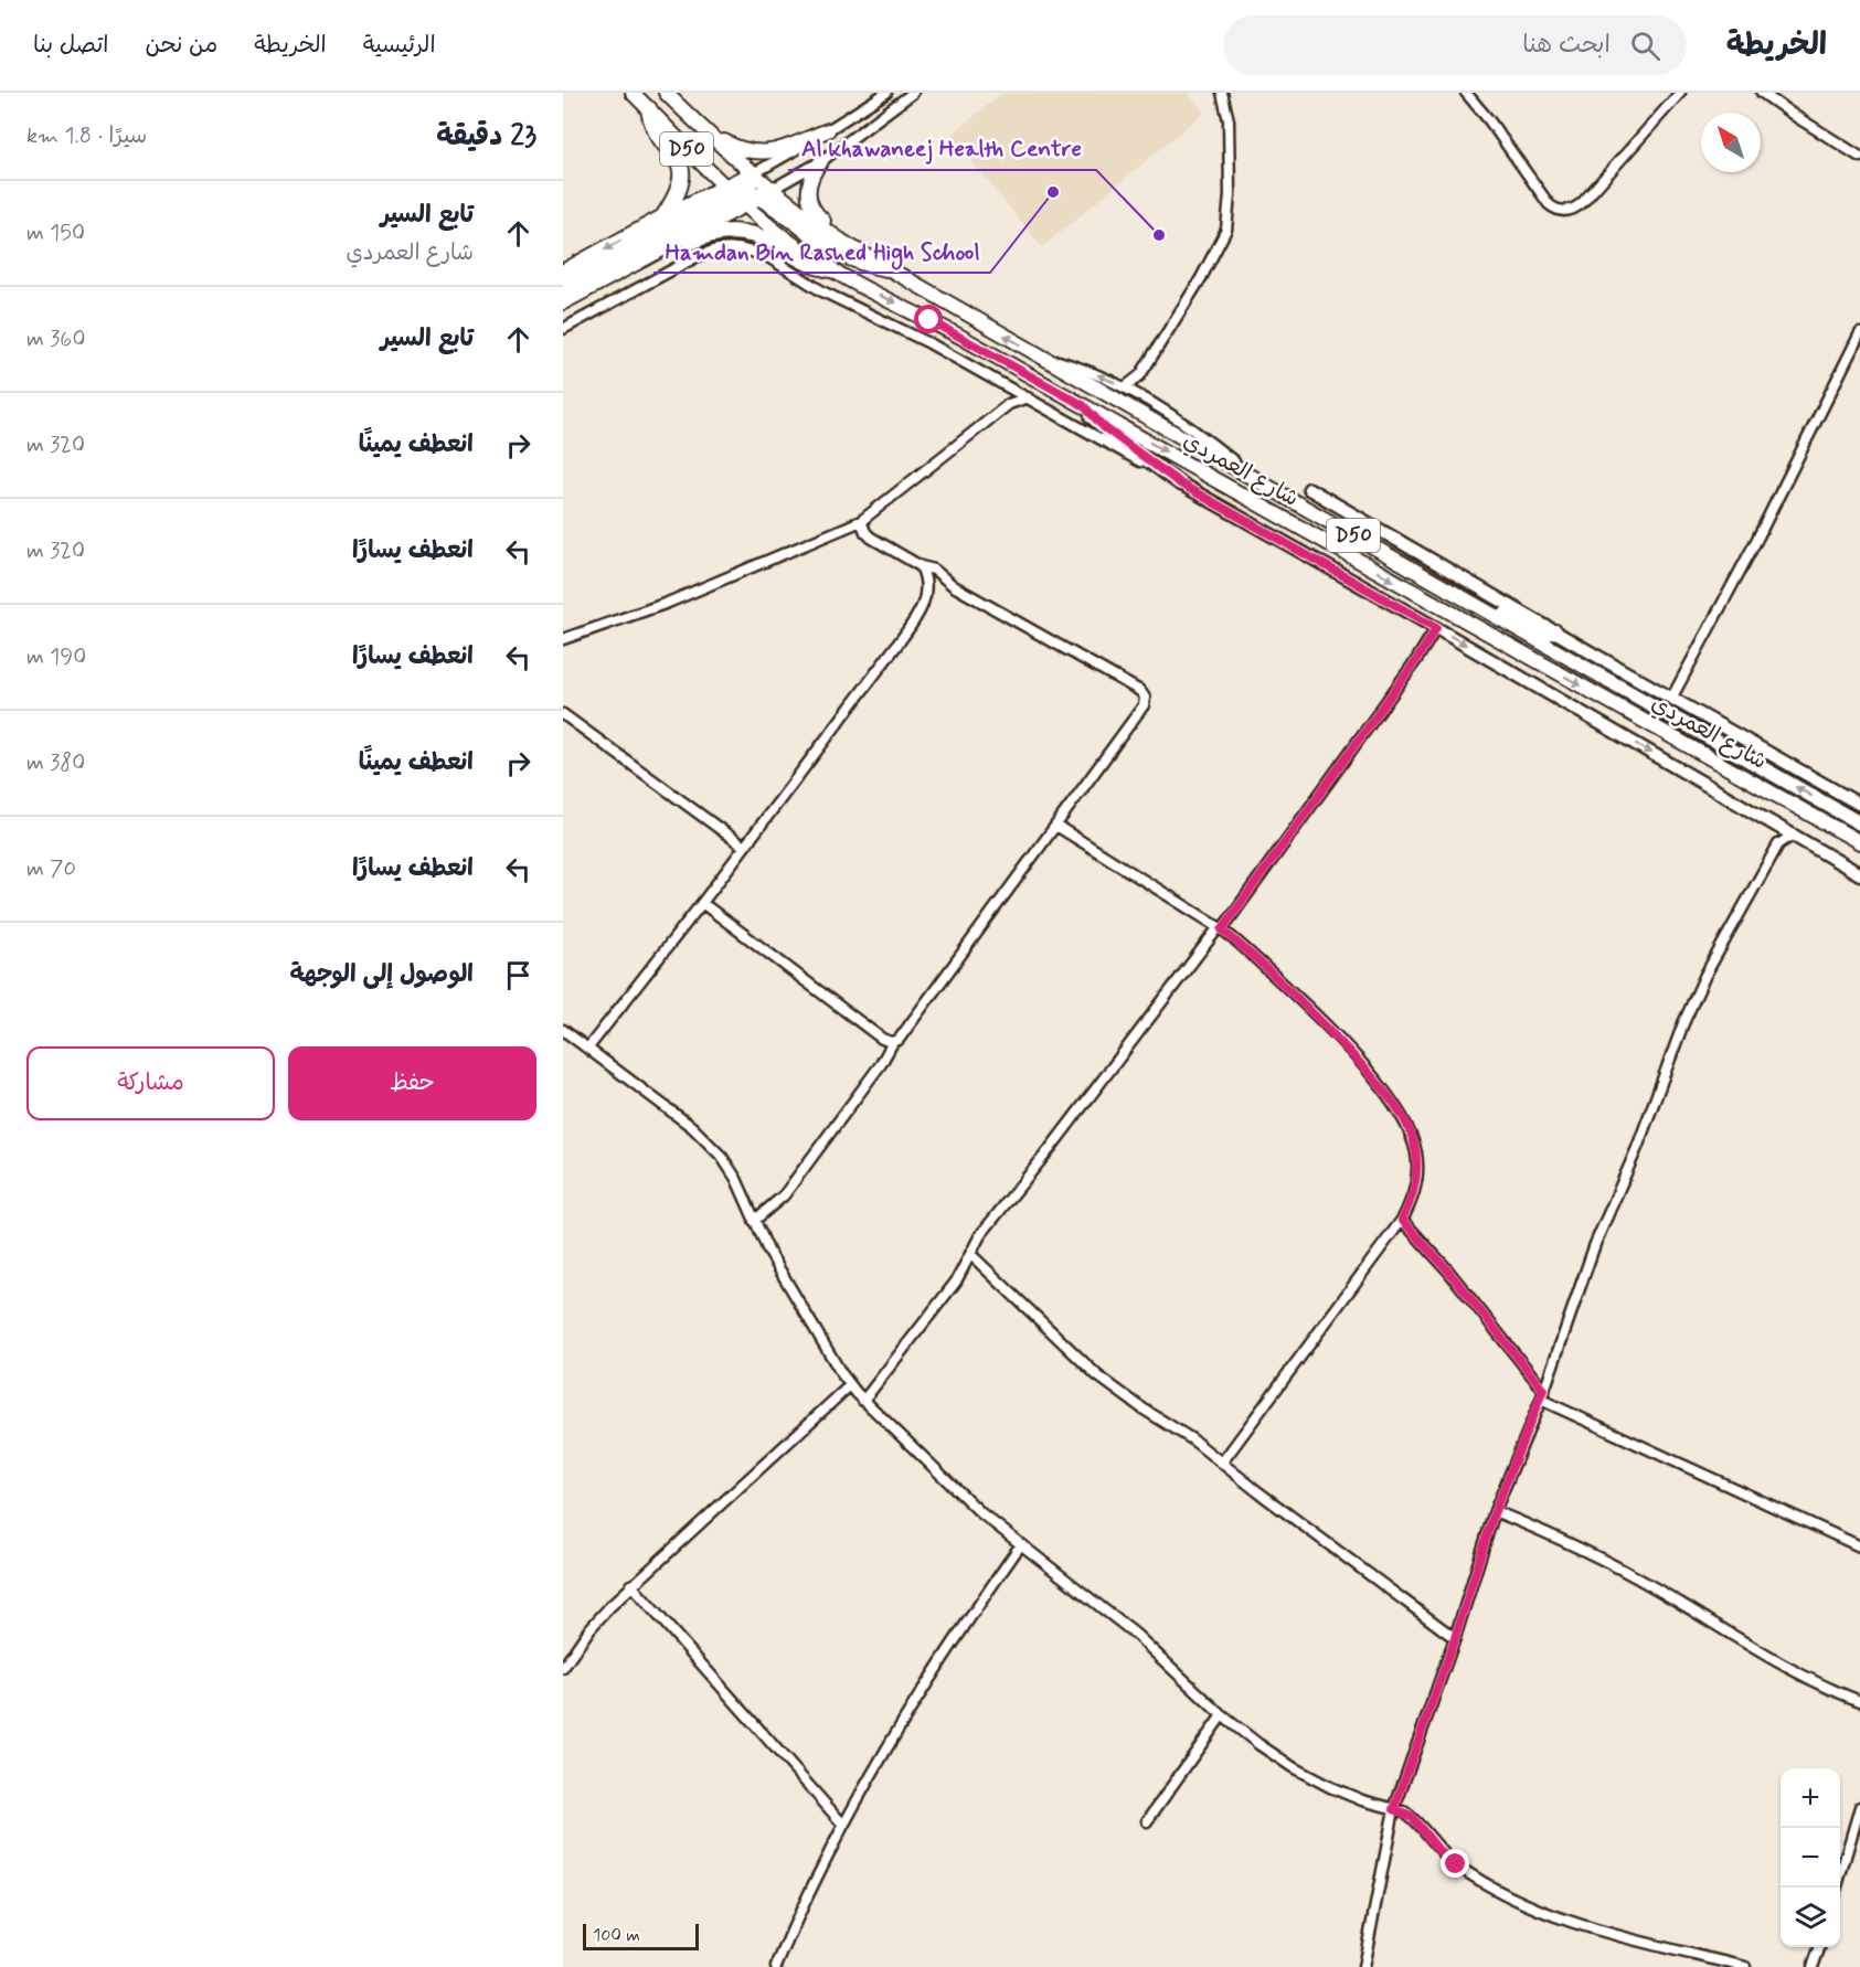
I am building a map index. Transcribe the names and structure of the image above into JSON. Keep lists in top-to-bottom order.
{
  "streets": {
    "main road": ["D50", "شارع العمردي"]
  },
  "places": ["Hamdan Bin Rashed High School", "Al khawaneej Health Centre"],
  "scale_bar": "100 m",
  "north": "top left",
  "page": {
    "header": "الخريطة",
    "search": "ابحث هنا",
    "nav": [
      "الرئيسية",
      "الخريطة",
      "من نحن",
      "اتصل بنا"
    ],
    "heading": ["23 دقيقة", "سيرًا · 1.8 km"],
    "list": [
      ["تابع السير", "شارع العمردي", "150 m"],
      ["تابع السير", "360 m"],
      ["انعطف يمينًا", "320 m"],
      ["انعطف يسارًا", "320 m"],
      ["انعطف يسارًا", "190 m"],
      ["انعطف يمينًا", "380 m"],
      ["انعطف يسارًا", "70 m"],
      "الوصول إلى الوجهة"
    ],
    "buttons": ["حفظ", "مشاركة"],
    "map_buttons": ["+", "−"],
    "scale": "100 m"
  }
}
